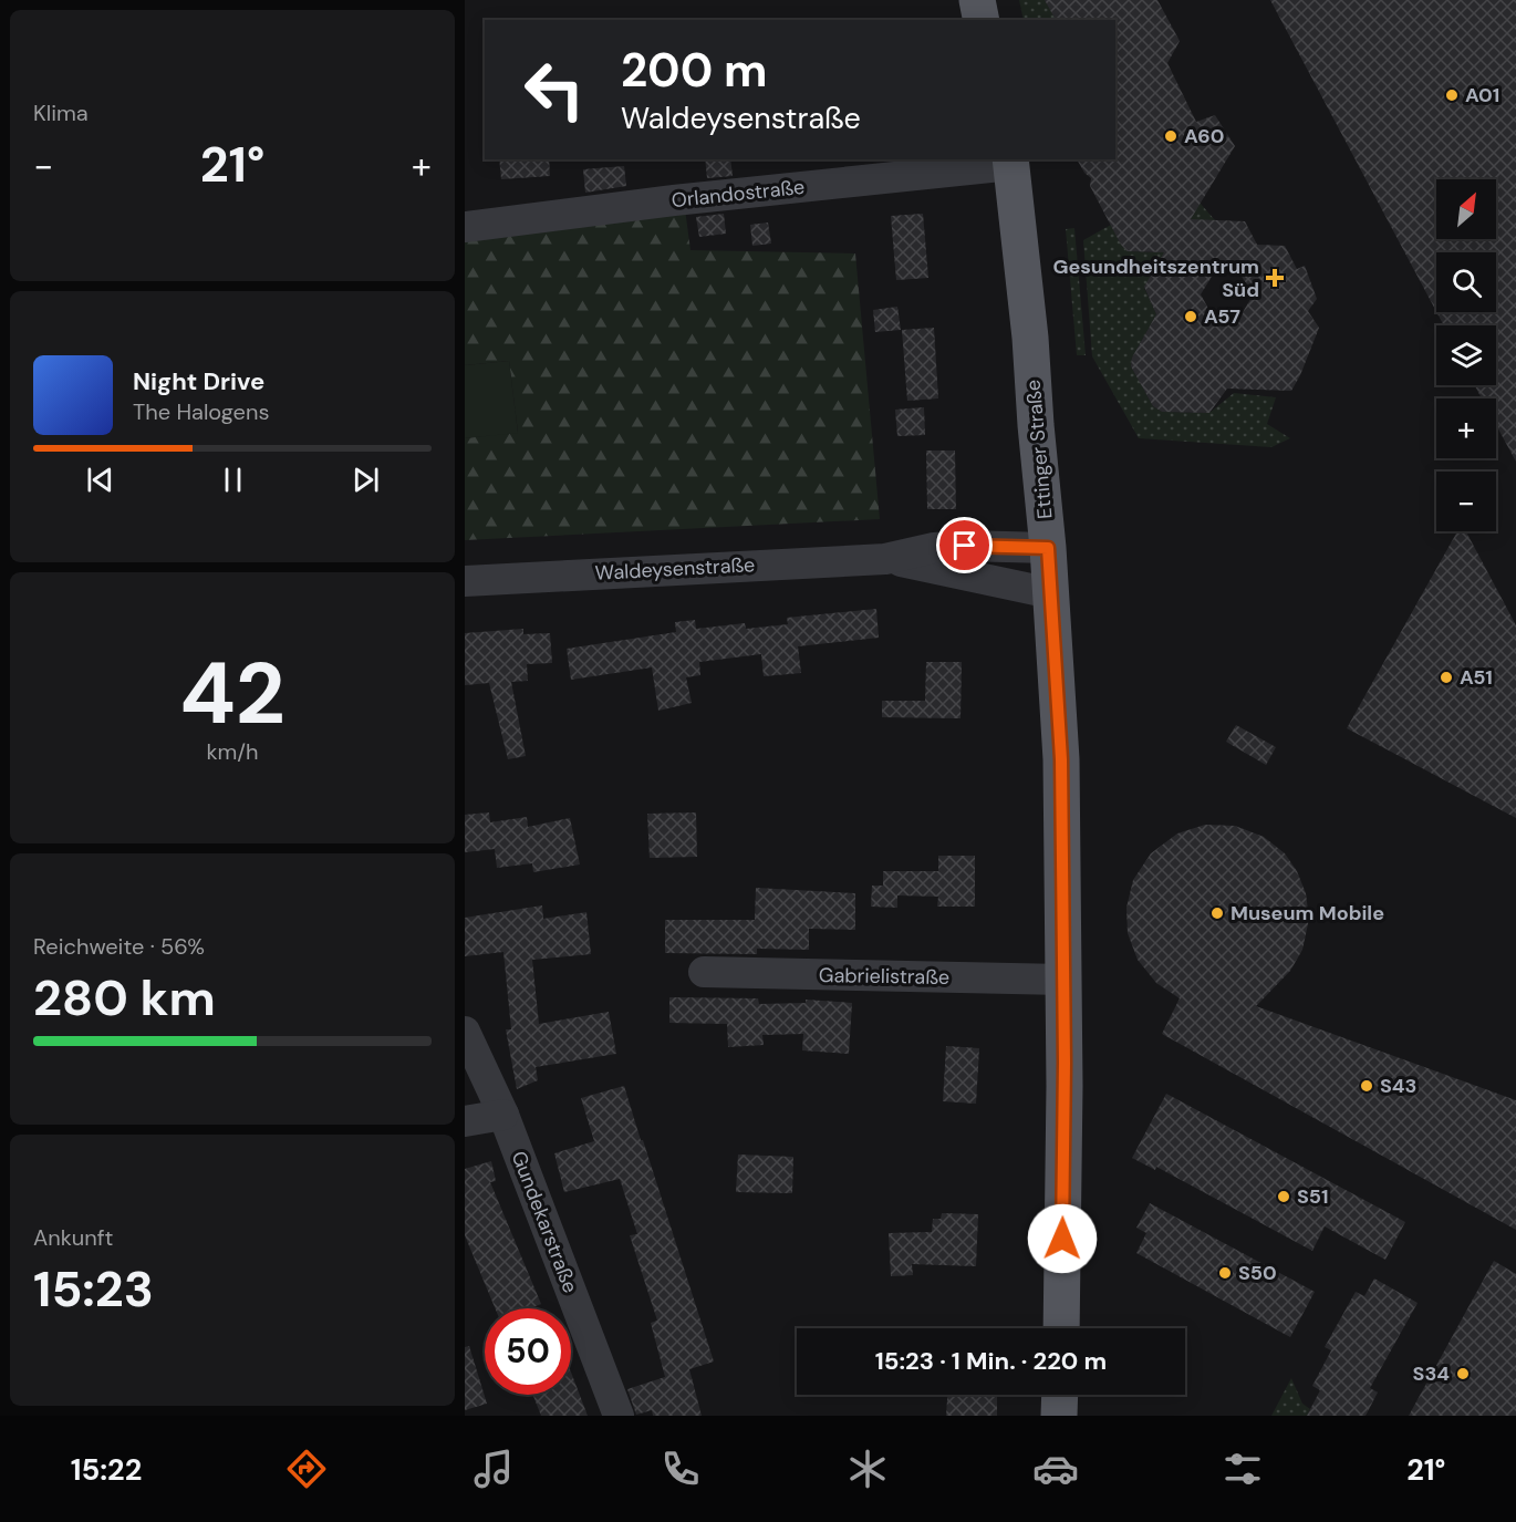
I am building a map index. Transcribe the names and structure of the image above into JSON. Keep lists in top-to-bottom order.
{
  "streets": {
    "main road": ["Ettinger Straße"],
    "street": [
      "Orlandostraße",
      "Waldeysenstraße",
      "Gabrielistraße",
      "Gundekarstraße"
    ]
  },
  "crossings": [
    ["Orlandostraße", "Ettinger Straße"],
    ["Ettinger Straße", "Waldeysenstraße"],
    ["Ettinger Straße", "Gabrielistraße"]
  ],
  "places": {
    "other": [
      "A01",
      "A60",
      "A57",
      "A51",
      "Museum Mobile",
      "S43",
      "S51",
      "S50",
      "S34"
    ],
    "health": ["Gesundheitszentrum Süd"]
  },
  "north": "top right",
  "page": {
    "tile": [
      "Klima",
      ["42", "km/h"],
      ["Reichweite · 56%", "280 km"],
      ["Ankunft", "15:23"]
    ],
    "turn": ["200 m", "Waldeysenstraße"],
    "heat": ["−", "21°", "+"],
    "map_buttons": ["+", "−"],
    "song": ["Night Drive", "The Halogens"],
    "limit": "50",
    "trip": "15:23 · 1 Min. · 220 m",
    "tabs": ["15:22", "21°"]
  }
}
